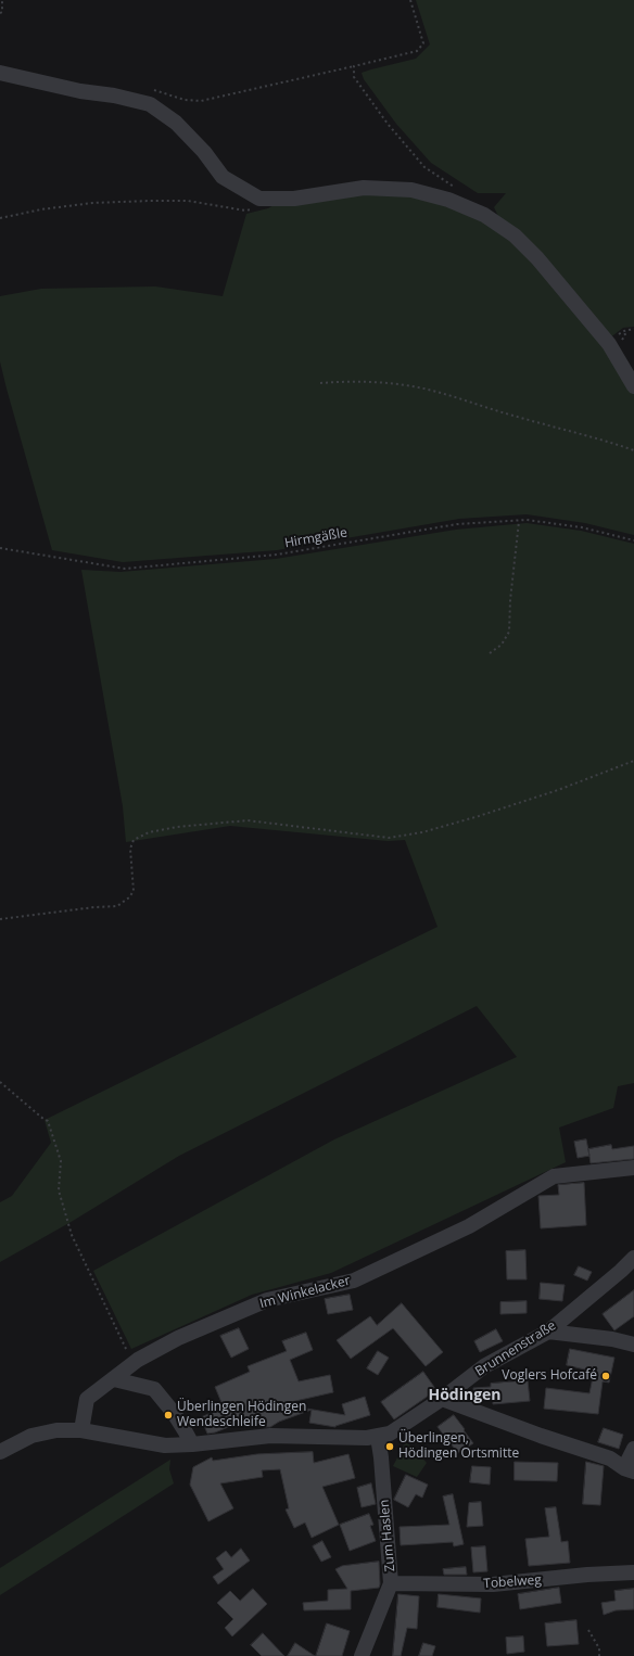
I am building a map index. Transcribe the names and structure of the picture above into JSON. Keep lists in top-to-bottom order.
{
  "streets": {
    "street": [
      "Im Winkelacker",
      "Brunnenstraße",
      "Zum Haslen",
      "Tobelweg"
    ],
    "path": ["Hirmgäßle"]
  },
  "crossings": [
    ["Im Winkelacker", "Brunnenstraße"],
    ["Brunnenstraße", "Zum Haslen"],
    ["Zum Haslen", "Tobelweg"]
  ],
  "districts": ["Hödingen"],
  "places": ["Voglers Hofcafé", "Überlingen Hödingen Wendeschleife", "Überlingen, Hödingen Ortsmitte"]
}
